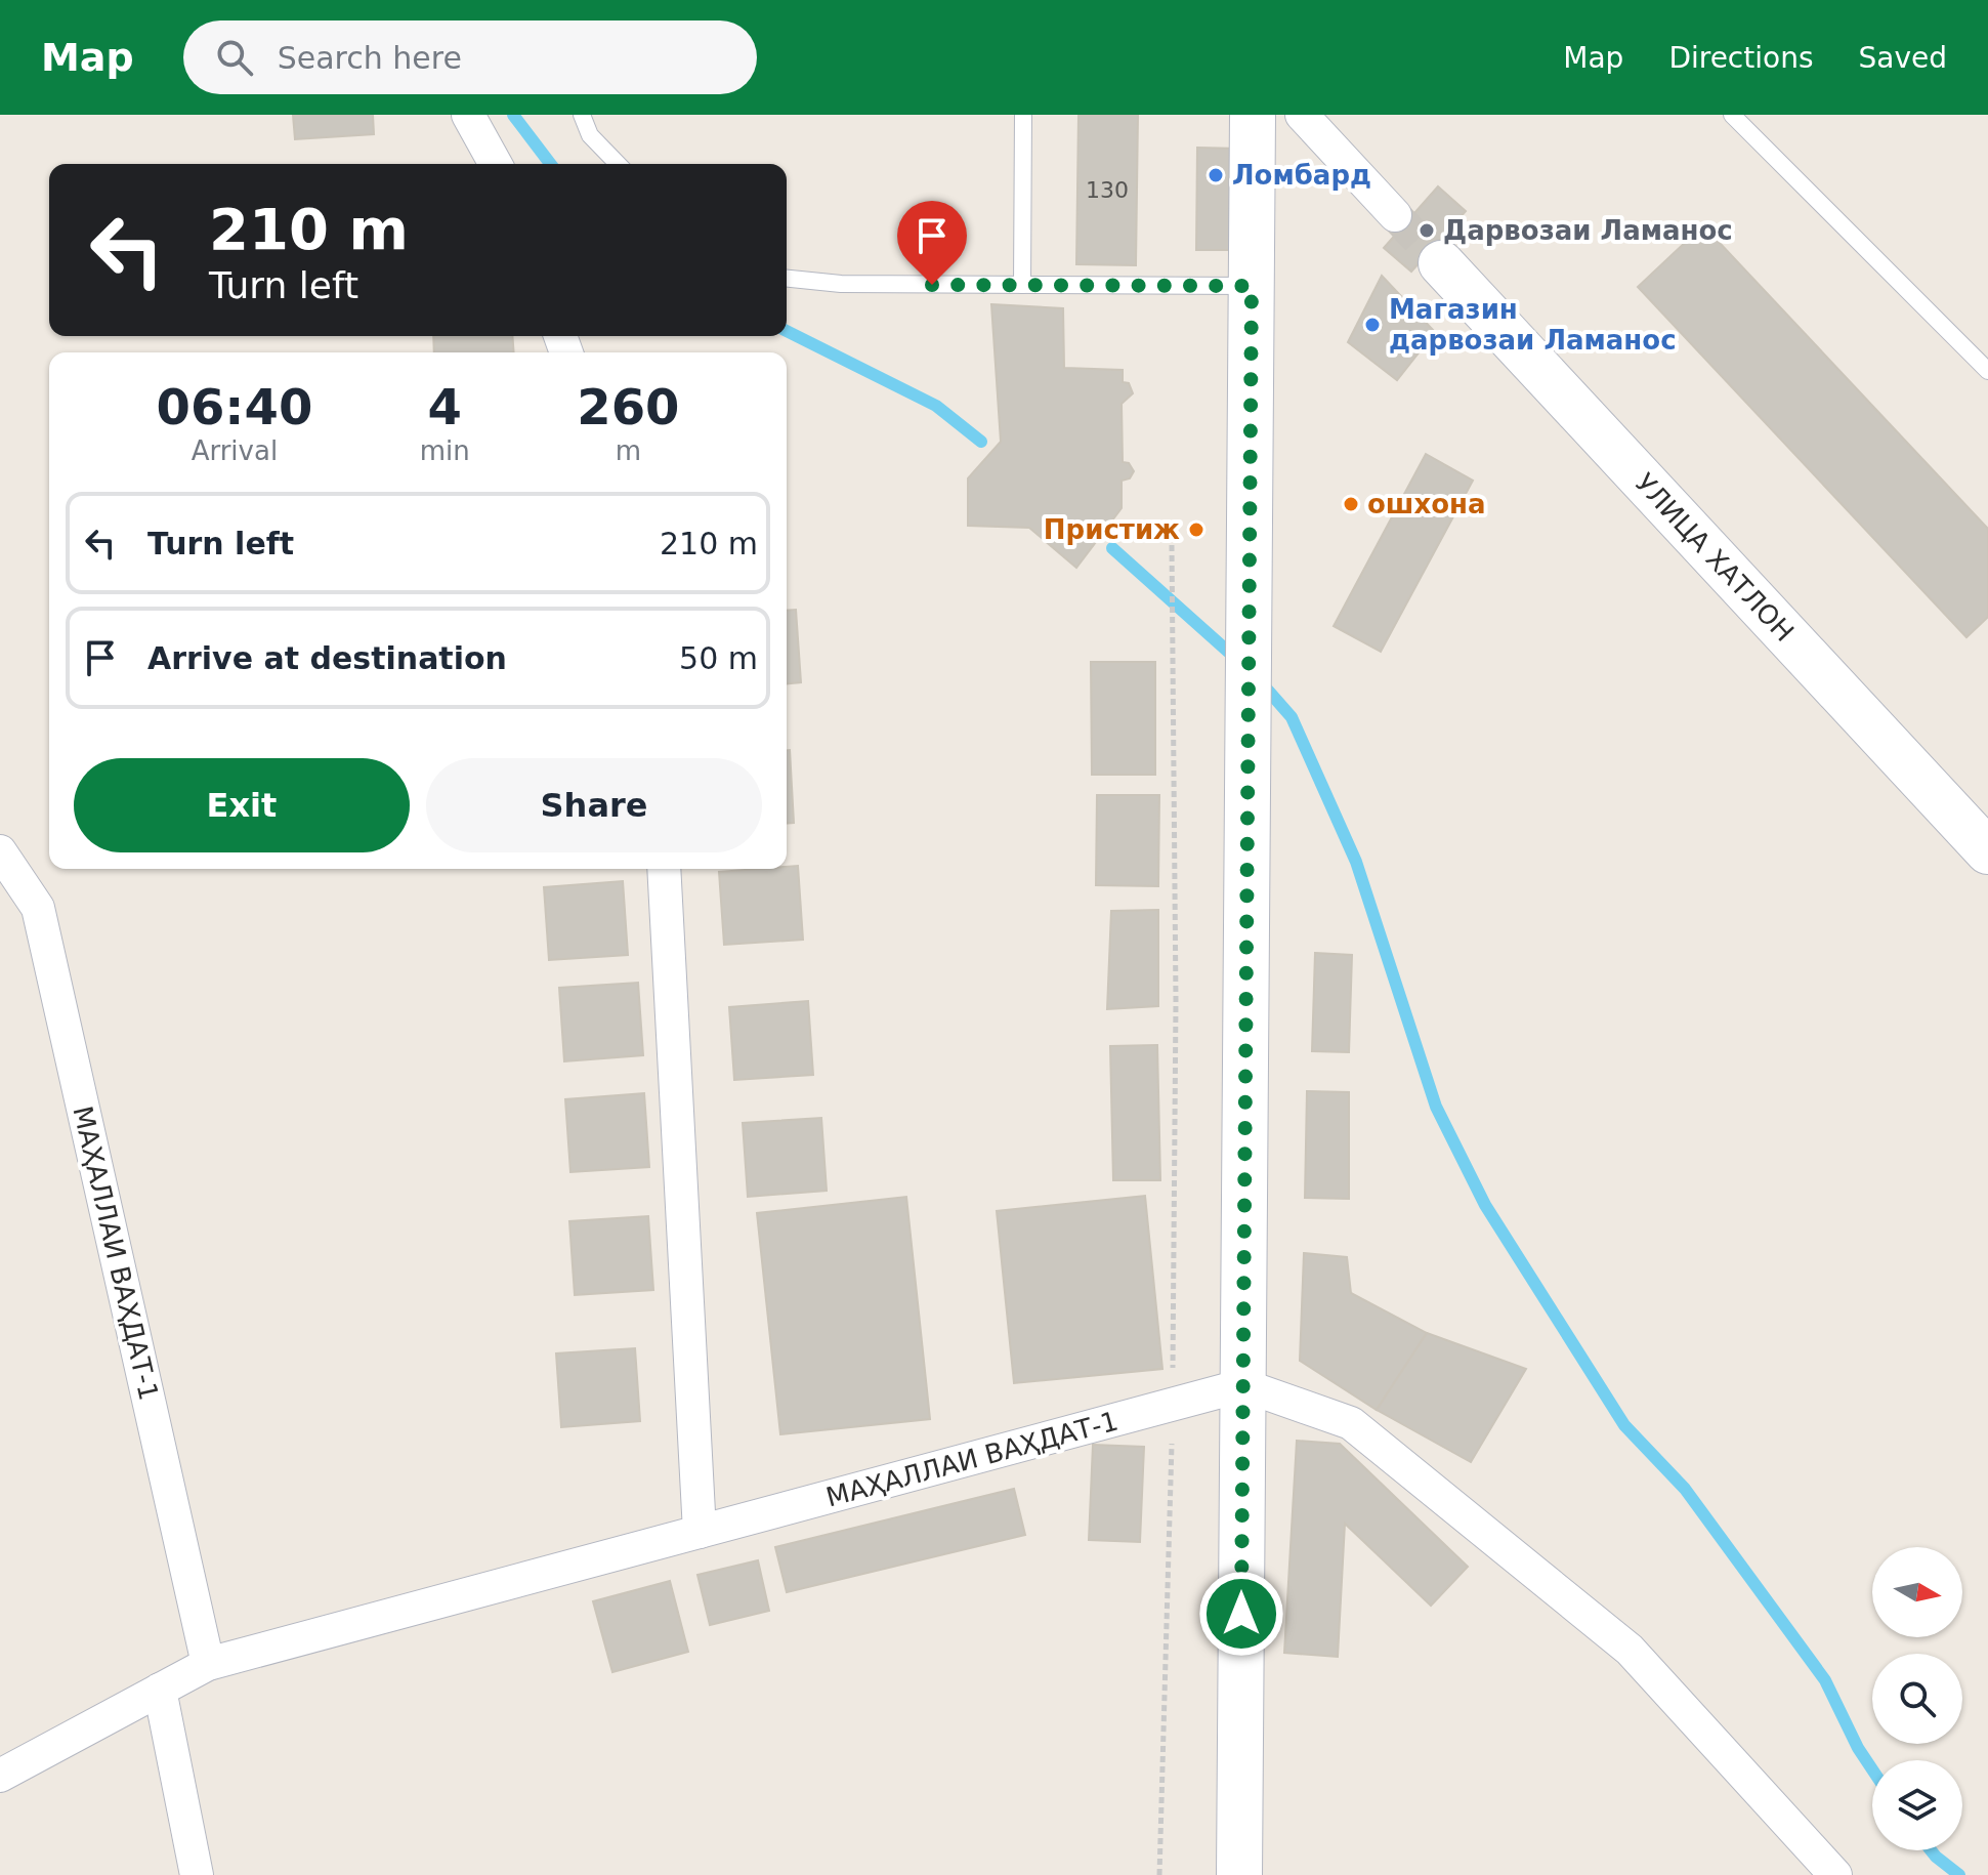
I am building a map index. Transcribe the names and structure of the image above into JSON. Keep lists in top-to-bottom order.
{
  "streets": {
    "main road": ["УЛИЦА ХАТЛОН"],
    "street": ["МАҲАЛЛАИ ВАҲДАТ-1"]
  },
  "places": [
    "Ломбард",
    "Дарвозаи Ламанос",
    "Магазин дарвозаи Ламанос",
    "ошхона",
    "Пристиж"
  ],
  "house_numbers": ["130"],
  "north": "right",
  "page": {
    "header": "Map",
    "search": "Search here",
    "nav": ["Map", "Directions", "Saved"],
    "turn": ["210 m", "Turn left"],
    "eta": [
      "06:40",
      "Arrival",
      "4",
      "min",
      "260",
      "m"
    ],
    "list": [
      {
        "name": "Turn left",
        "value": "210 m"
      },
      {
        "name": "Arrive at destination",
        "value": "50 m"
      }
    ],
    "buttons": ["Exit", "Share"]
  }
}
